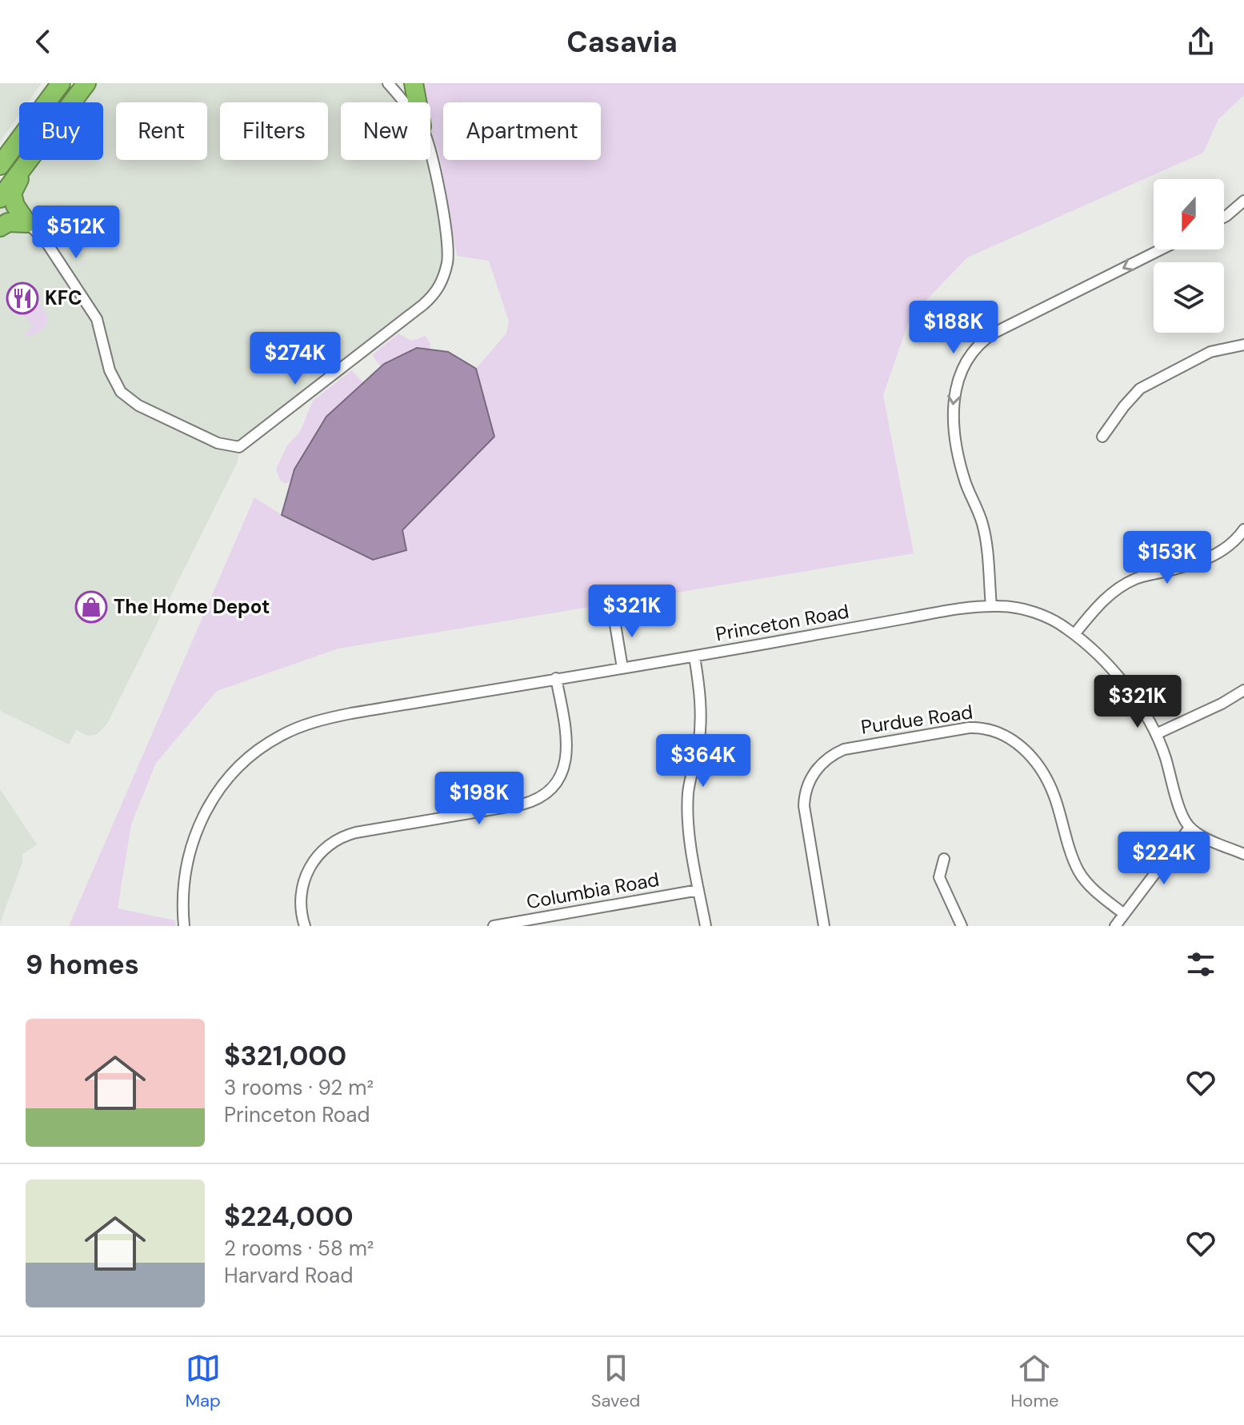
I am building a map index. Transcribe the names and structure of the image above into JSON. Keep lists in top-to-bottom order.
{
  "streets": {
    "street": ["Princeton Road", "Purdue Road", "Columbia Road"]
  },
  "places": {
    "restaurant": ["KFC"],
    "shop": ["The Home Depot"]
  },
  "north": "bottom",
  "page": {
    "header": "Casavia",
    "chip": [
      "Buy",
      "Rent",
      "Filters",
      "New",
      "Apartment"
    ],
    "price": [
      "$512K",
      "$188K",
      "$274K",
      "$153K",
      "$321K",
      "$321K",
      "$364K",
      "$198K",
      "$224K"
    ],
    "heading": "9 homes",
    "list": [
      {
        "name": "$321,000",
        "note": "3 rooms · 92 m² · Princeton Road"
      },
      {
        "name": "$224,000",
        "note": "2 rooms · 58 m² · Harvard Road"
      }
    ],
    "tabs": ["Map", "Saved", "Home"]
  }
}
